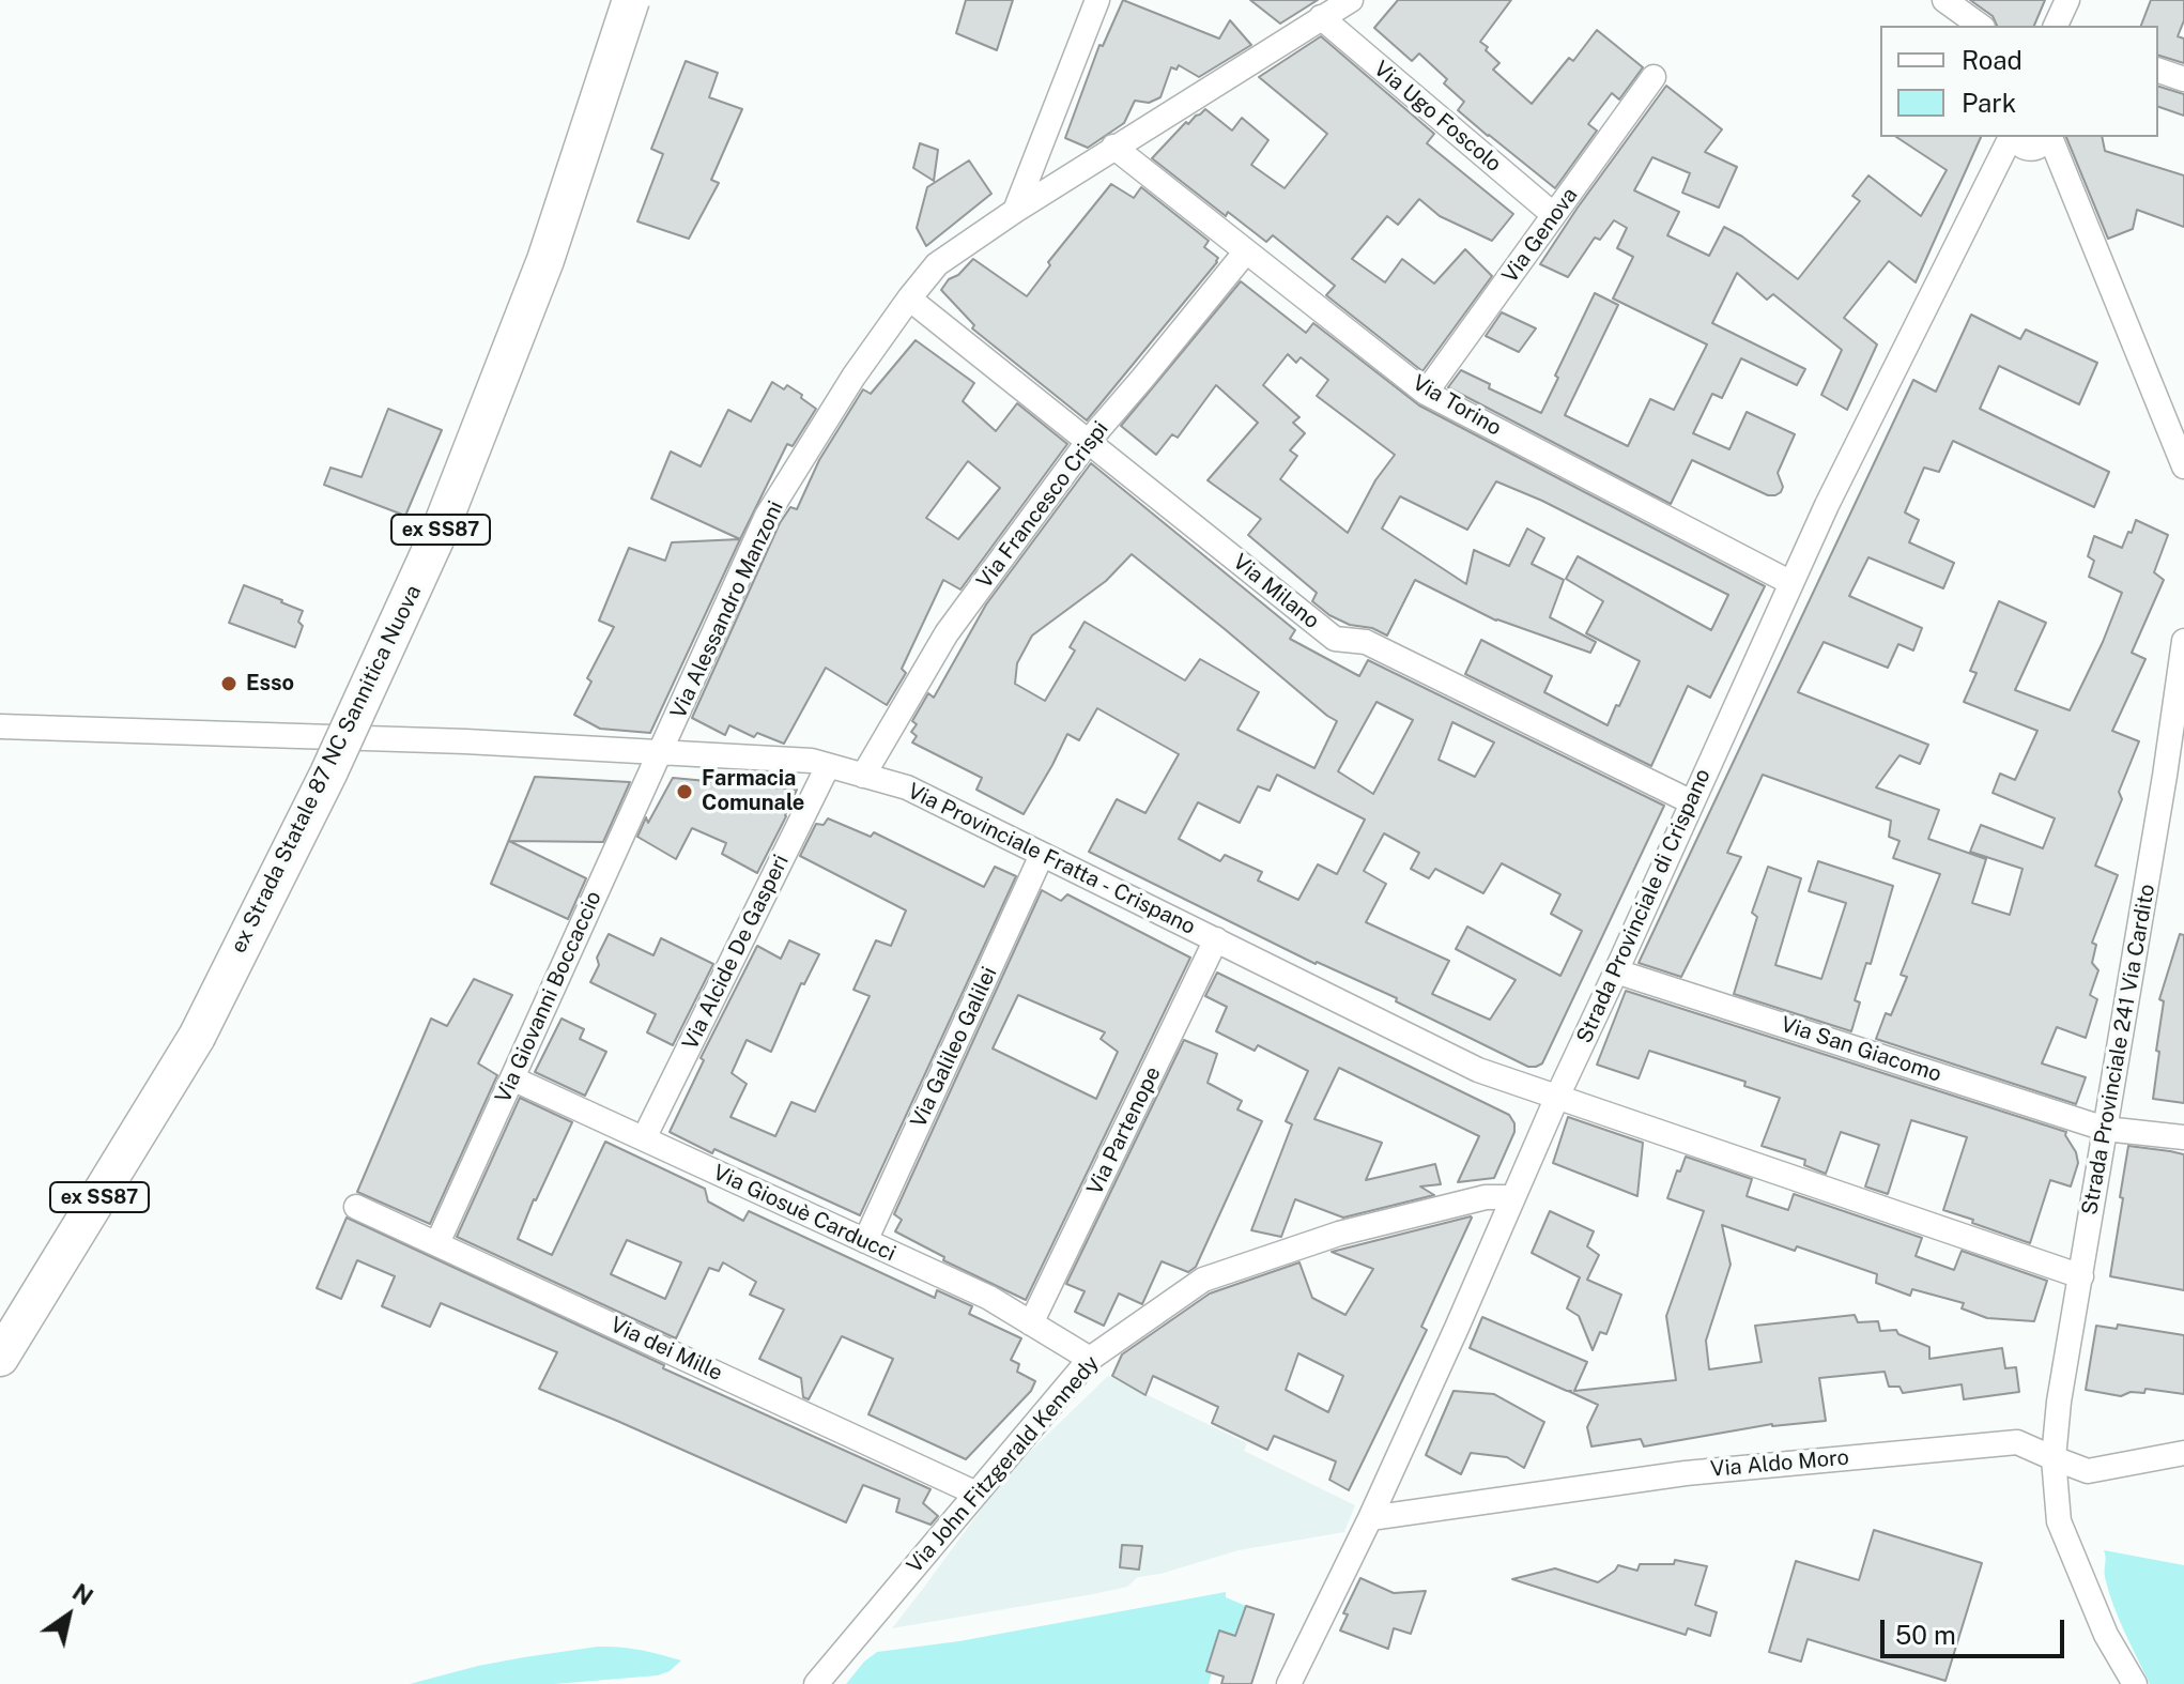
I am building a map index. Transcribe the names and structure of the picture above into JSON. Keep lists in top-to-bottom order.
{
  "streets": {
    "highway": ["ex SS87", "ex Strada Statale 87 NC Sannitica Nuova"],
    "street": [
      "Via Ugo Foscolo",
      "Via Genova",
      "Via Torino",
      "Via Francesco Crispi",
      "Via Milano",
      "Via Alessandro Manzoni",
      "Via Provinciale Fratta - Crispano",
      "Strada Provinciale di Crispano",
      "Via Alcide De Gasperi",
      "Via Giovanni Boccaccio",
      "Via Galileo Galilei",
      "Via San Giacomo",
      "Strada Provinciale 241 Via Cardito",
      "Via Partenope",
      "Via Giosuè Carducci",
      "Via dei Mille",
      "Via Aldo Moro",
      "Via John Fitzgerald Kennedy"
    ]
  },
  "crossings": [
    ["Via Ugo Foscolo", "Via Genova"],
    ["Via Ugo Foscolo", "Via Alessandro Manzoni"],
    ["Via Genova", "Via Torino"],
    ["Via Torino", "Via Francesco Crispi"],
    ["Via Torino", "Via Alessandro Manzoni"],
    ["Via Torino", "Strada Provinciale di Crispano"],
    ["Via Francesco Crispi", "Via Milano"],
    ["Via Francesco Crispi", "Via Provinciale Fratta - Crispano"],
    ["Via Milano", "Via Alessandro Manzoni"],
    ["Via Milano", "Strada Provinciale di Crispano"],
    ["Via Alessandro Manzoni", "Via Provinciale Fratta - Crispano"],
    ["Via Alessandro Manzoni", "Via Giovanni Boccaccio"],
    ["Via Provinciale Fratta - Crispano", "Strada Provinciale di Crispano"],
    ["Via Provinciale Fratta - Crispano", "Via Alcide De Gasperi"],
    ["Via Provinciale Fratta - Crispano", "Via Giovanni Boccaccio"],
    ["Via Provinciale Fratta - Crispano", "Via Galileo Galilei"],
    ["Via Provinciale Fratta - Crispano", "Strada Provinciale 241 Via Cardito"],
    ["Via Provinciale Fratta - Crispano", "Via Partenope"],
    ["Strada Provinciale di Crispano", "Via San Giacomo"],
    ["Strada Provinciale di Crispano", "Via Aldo Moro"],
    ["Strada Provinciale di Crispano", "Via John Fitzgerald Kennedy"],
    ["Via Alcide De Gasperi", "Via Giosuè Carducci"],
    ["Via Giovanni Boccaccio", "Via Giosuè Carducci"],
    ["Via Giovanni Boccaccio", "Via dei Mille"],
    ["Via Galileo Galilei", "Via Giosuè Carducci"],
    ["Via San Giacomo", "Strada Provinciale 241 Via Cardito"],
    ["Strada Provinciale 241 Via Cardito", "Via Aldo Moro"],
    ["Via Partenope", "Via Giosuè Carducci"],
    ["Via Giosuè Carducci", "Via John Fitzgerald Kennedy"],
    ["Via dei Mille", "Via John Fitzgerald Kennedy"]
  ],
  "places": ["Esso", "Farmacia Comunale"],
  "legend": ["Road", "Park"],
  "scale_bar": "50 m",
  "north": "top right"
}
